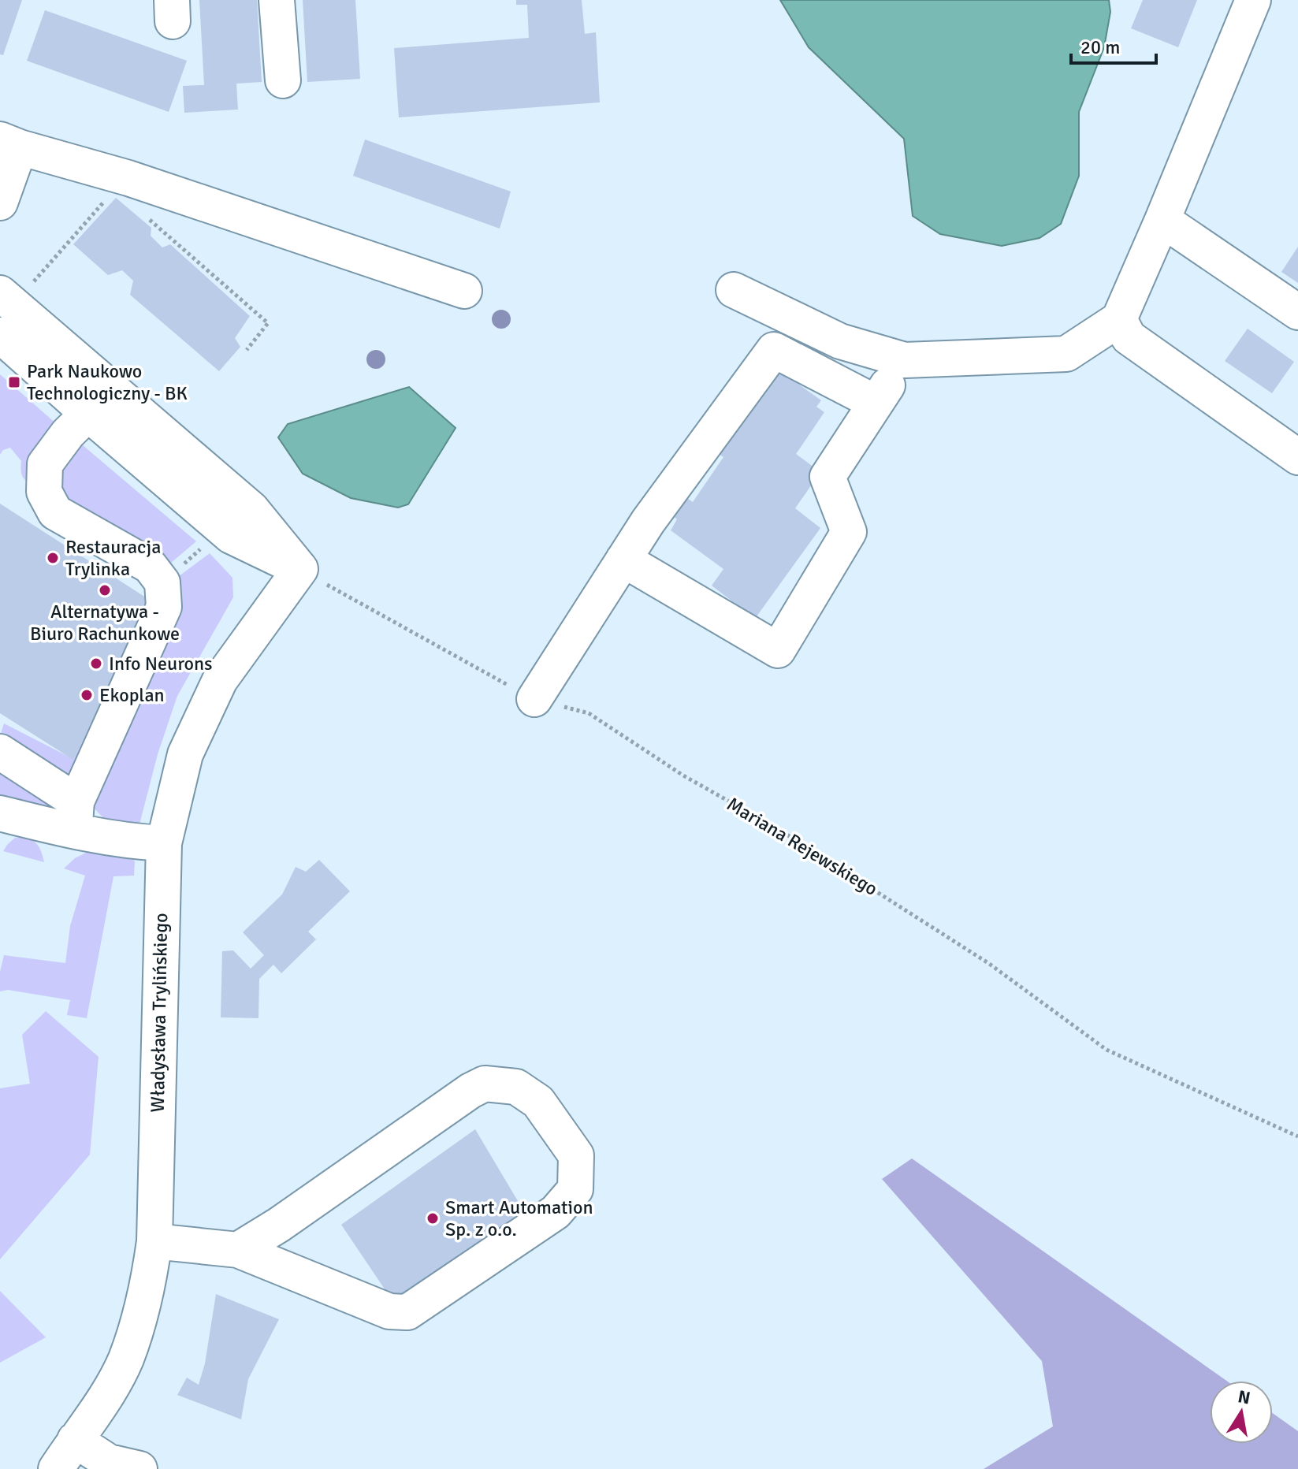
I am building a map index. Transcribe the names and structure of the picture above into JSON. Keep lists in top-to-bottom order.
{
  "streets": {
    "street": ["Władysława Trylińskiego"],
    "path": ["Mariana Rejewskiego"]
  },
  "crossings": [
    ["Mariana Rejewskiego", "Władysława Trylińskiego"]
  ],
  "places": {
    "transit": ["Park Naukowo Technologiczny - BK"],
    "other": [
      "Restauracja Trylinka",
      "Alternatywa - Biuro Rachunkowe",
      "Info Neurons",
      "Ekoplan",
      "Smart Automation Sp. z o.o."
    ]
  },
  "scale_bar": "20 m",
  "north": "top"
}
